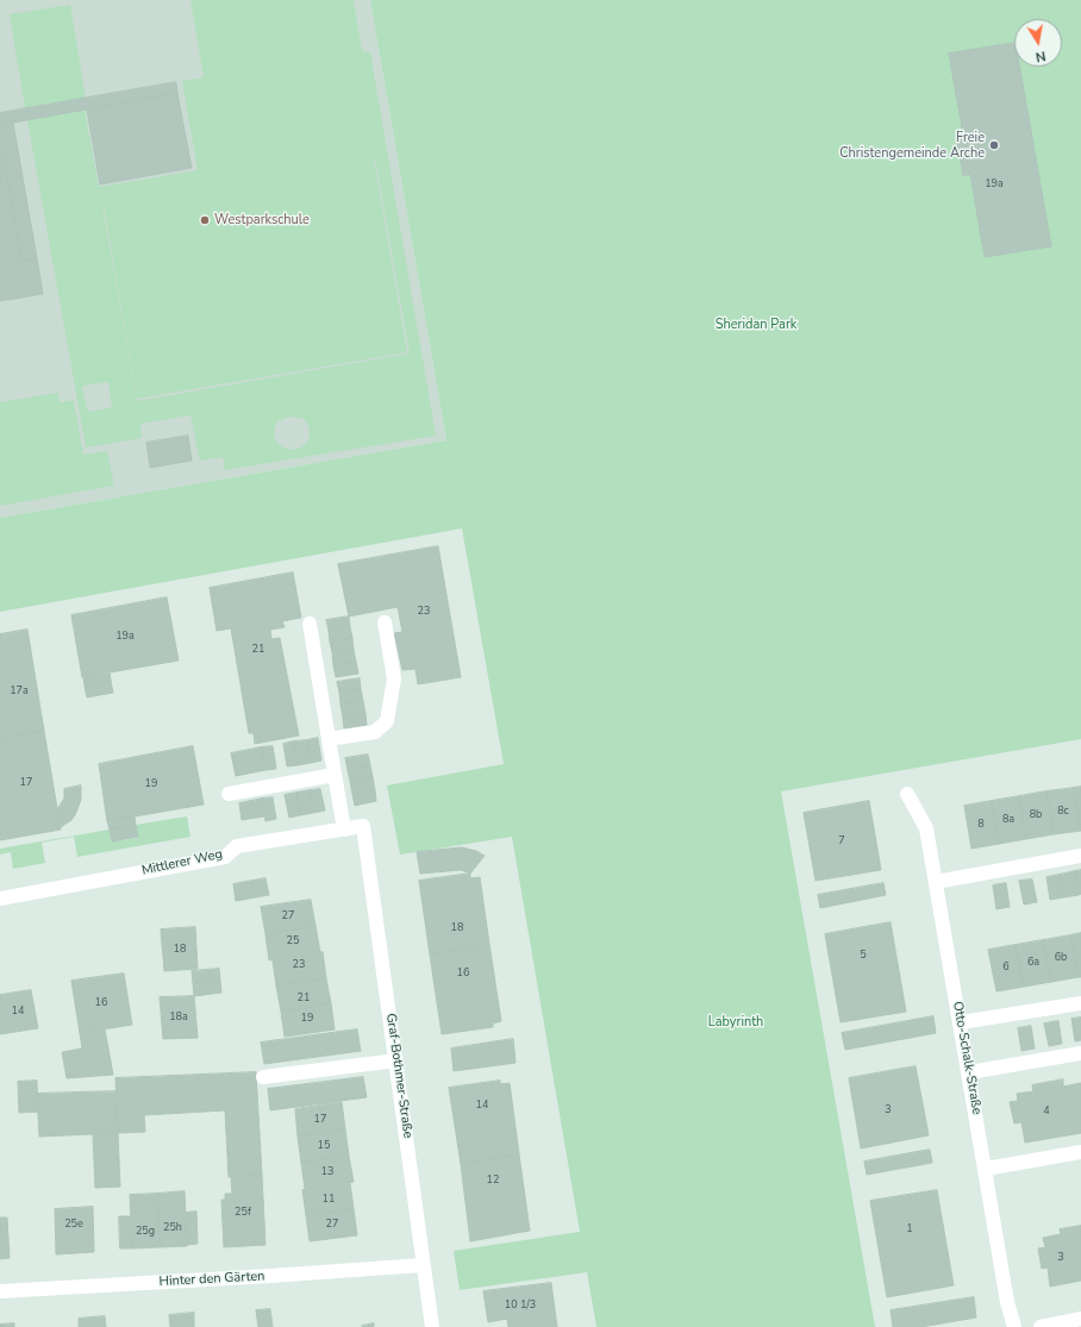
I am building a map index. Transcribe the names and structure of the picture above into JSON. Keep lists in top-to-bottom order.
{
  "streets": {
    "street": [
      "Mittlerer Weg",
      "Otto-Schalk-Straße",
      "Graf-Bothmer-Straße",
      "Hinter den Gärten"
    ]
  },
  "crossings": [
    ["Mittlerer Weg", "Graf-Bothmer-Straße"],
    ["Graf-Bothmer-Straße", "Hinter den Gärten"]
  ],
  "parks": ["Sheridan Park", "Labyrinth"],
  "places": ["Freie Christengemeinde Arche", "Westparkschule"],
  "house_numbers": [
    "19a",
    "23",
    "19a",
    "21",
    "17a",
    "17",
    "19",
    "8c",
    "8b",
    "8a",
    "8",
    "7",
    "27",
    "18",
    "25",
    "18",
    "5",
    "6b",
    "6a",
    "23",
    "6",
    "16",
    "21",
    "16",
    "14",
    "18a",
    "19",
    "14",
    "3",
    "4",
    "17",
    "15",
    "13",
    "12",
    "11",
    "25f",
    "25e",
    "27",
    "25h",
    "1",
    "25g",
    "3",
    "10 1/3"
  ],
  "north": "bottom"
}
